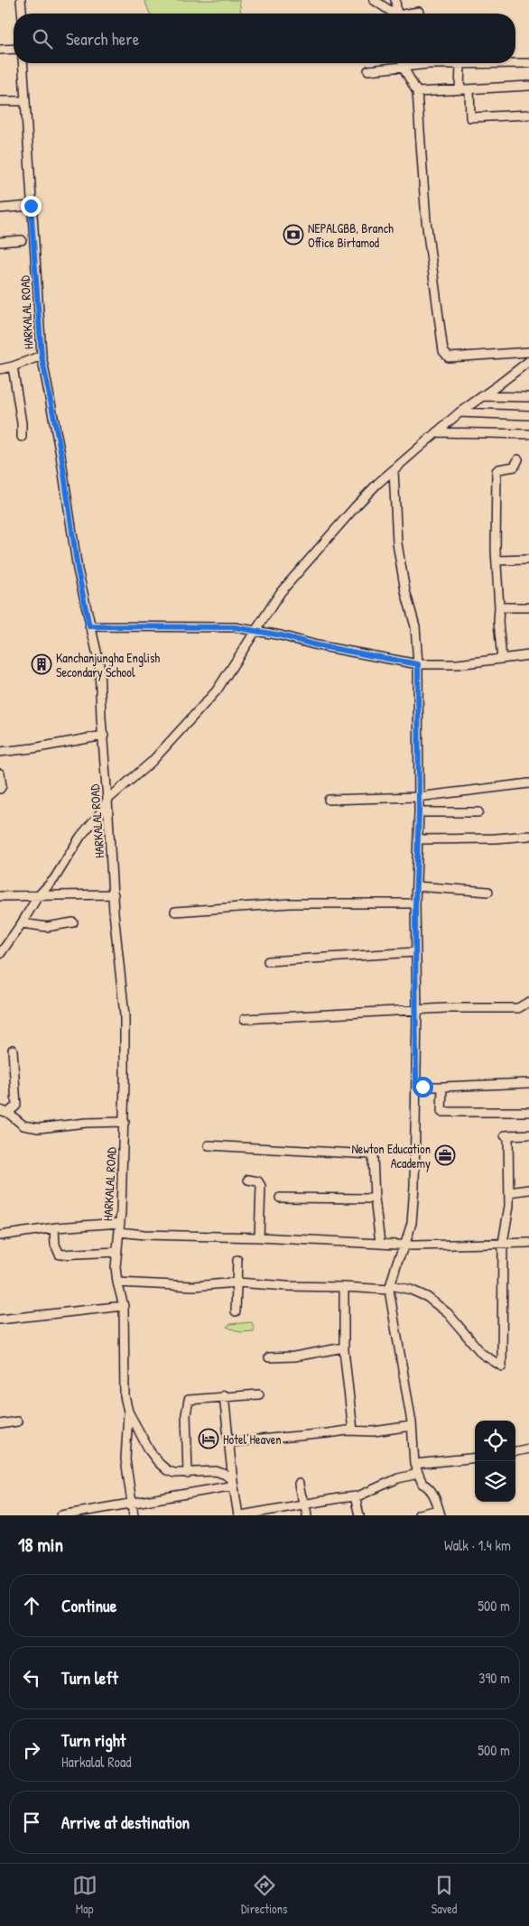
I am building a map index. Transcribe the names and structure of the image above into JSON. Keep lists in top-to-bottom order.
{
  "streets": {
    "street": ["HARKALAL ROAD"]
  },
  "places": {
    "bank": ["NEPALGBB, Branch Office Birtamod"],
    "building": ["Kanchanjungha English Secondary School"],
    "office": ["Newton Education Academy"],
    "hotel": ["Hotel Heaven"]
  },
  "page": {
    "search": "Search here",
    "heading": ["18 min", "Walk · 1.4 km"],
    "list": [
      ["Continue", "500 m"],
      ["Turn left", "390 m"],
      ["Turn right", "Harkalal Road", "500 m"],
      "Arrive at destination"
    ],
    "nav": ["Map", "Directions", "Saved"]
  }
}
